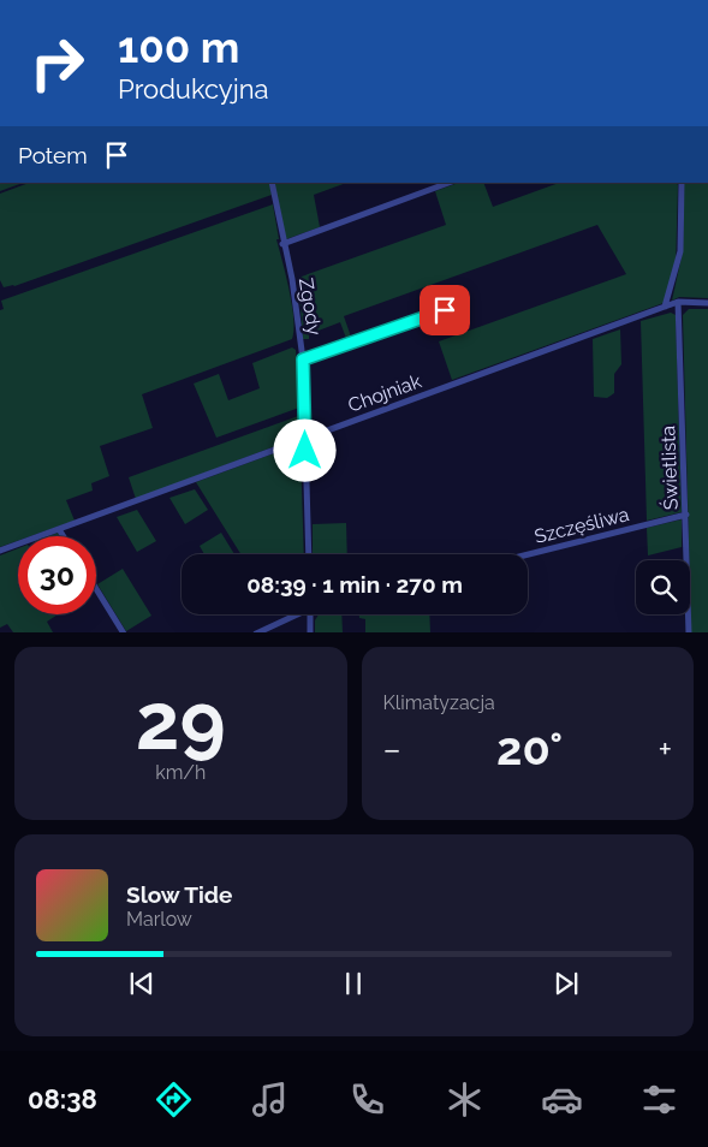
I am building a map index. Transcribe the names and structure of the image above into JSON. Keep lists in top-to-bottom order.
{
  "streets": {
    "street": [
      "Zgody",
      "Chojniak",
      "Świetlista",
      "Szczęśliwa"
    ]
  },
  "crossings": [
    ["Zgody", "Chojniak"],
    ["Chojniak", "Świetlista"],
    ["Świetlista", "Szczęśliwa"]
  ],
  "page": {
    "turn": ["100 m", "Produkcyjna"],
    "then": "Potem",
    "limit": "30",
    "trip": "08:39 · 1 min · 270 m",
    "tile": [
      ["29", "km/h"],
      "Klimatyzacja"
    ],
    "heat": ["−", "20°", "+"],
    "song": ["Slow Tide", "Marlow"],
    "tabs": "08:38"
  }
}
